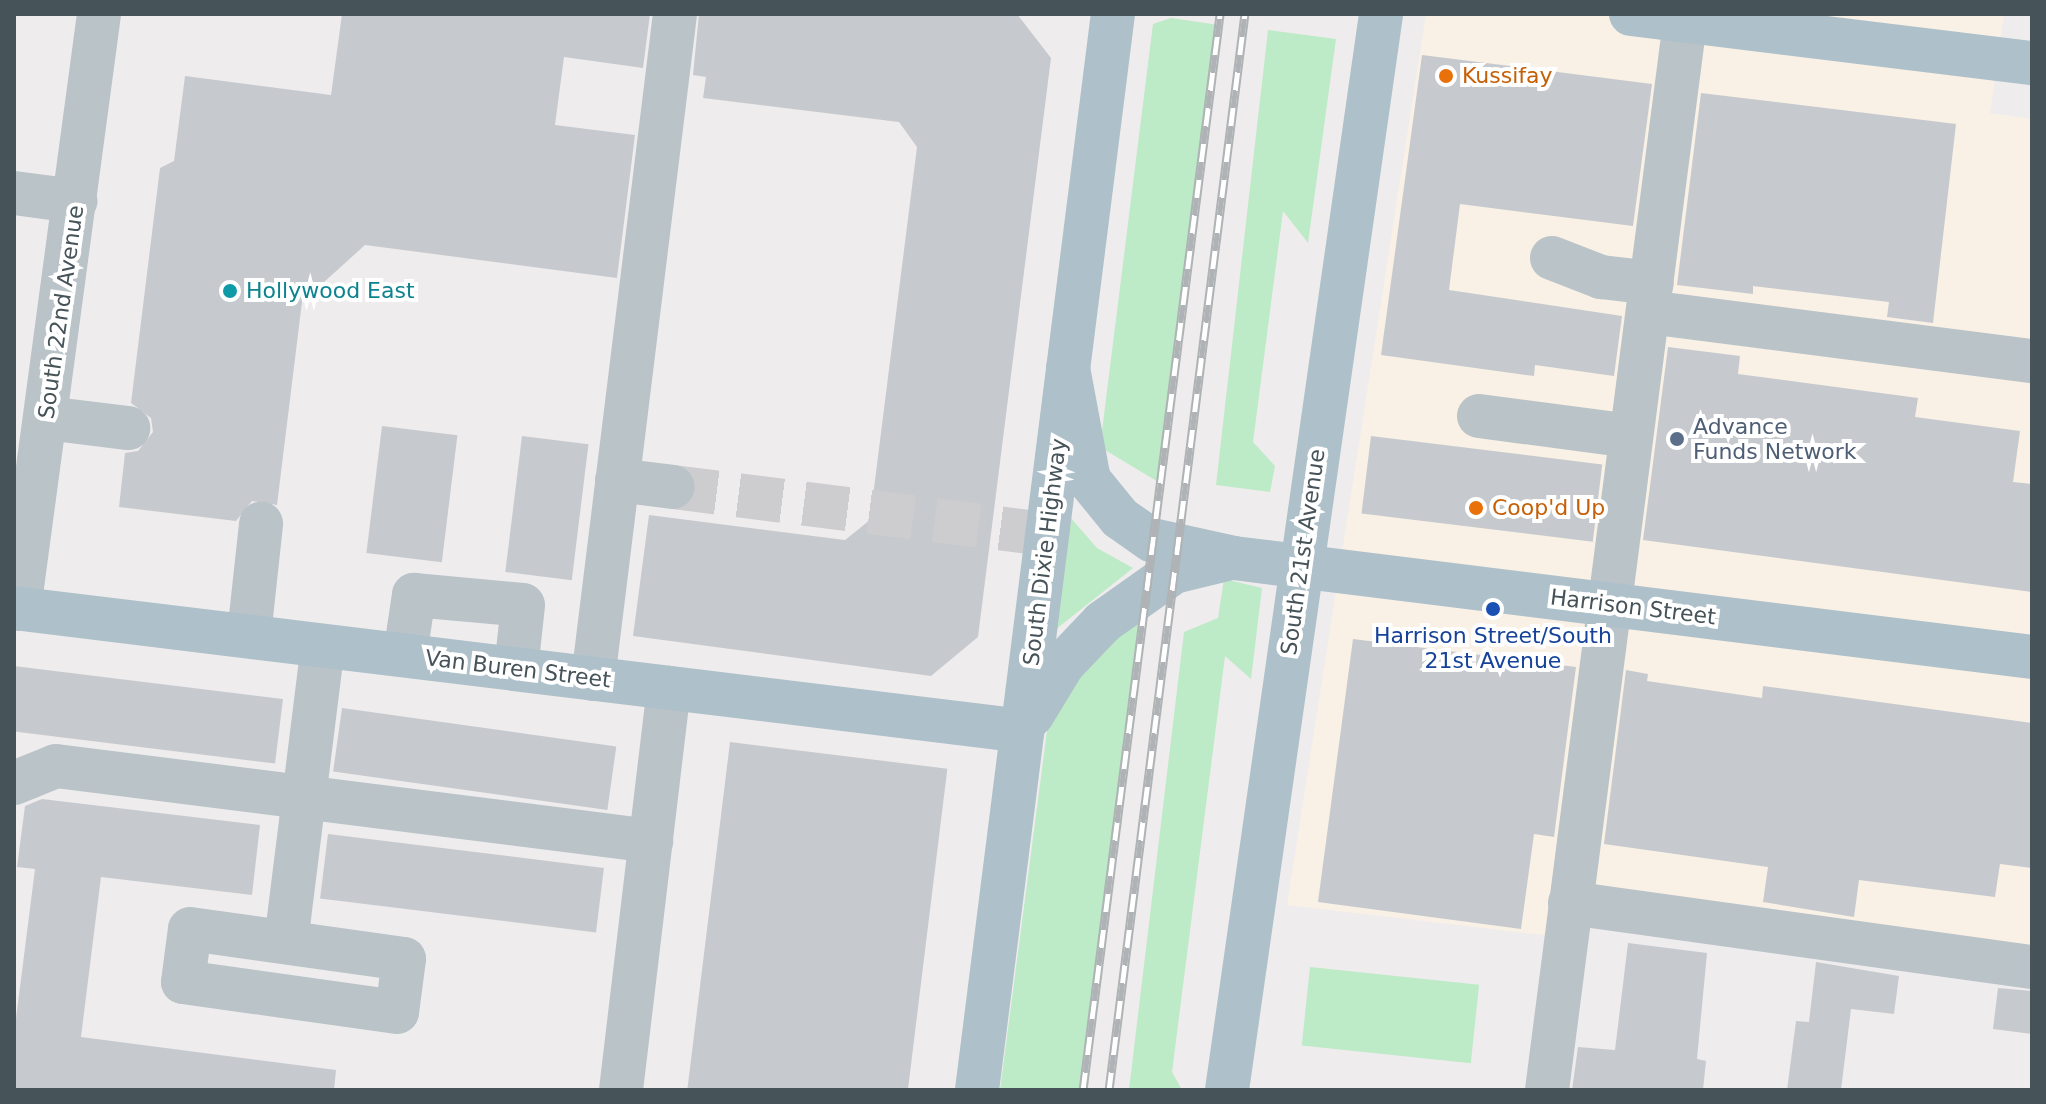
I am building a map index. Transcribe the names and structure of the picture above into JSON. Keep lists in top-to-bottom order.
{
  "streets": {
    "main road": [
      "South Dixie Highway",
      "South 21st Avenue",
      "Harrison Street",
      "Van Buren Street"
    ],
    "street": ["South 22nd Avenue"]
  },
  "crossings": [
    ["South 22nd Avenue", "Van Buren Street"],
    ["South Dixie Highway", "Harrison Street"],
    ["South Dixie Highway", "Van Buren Street"],
    ["South 21st Avenue", "Harrison Street"],
    ["Harrison Street", "Van Buren Street"]
  ],
  "places": [
    "Kussifay",
    "Hollywood East",
    "Advance Funds Network",
    "Coop'd Up",
    "Harrison Street/South 21st Avenue"
  ]
}
